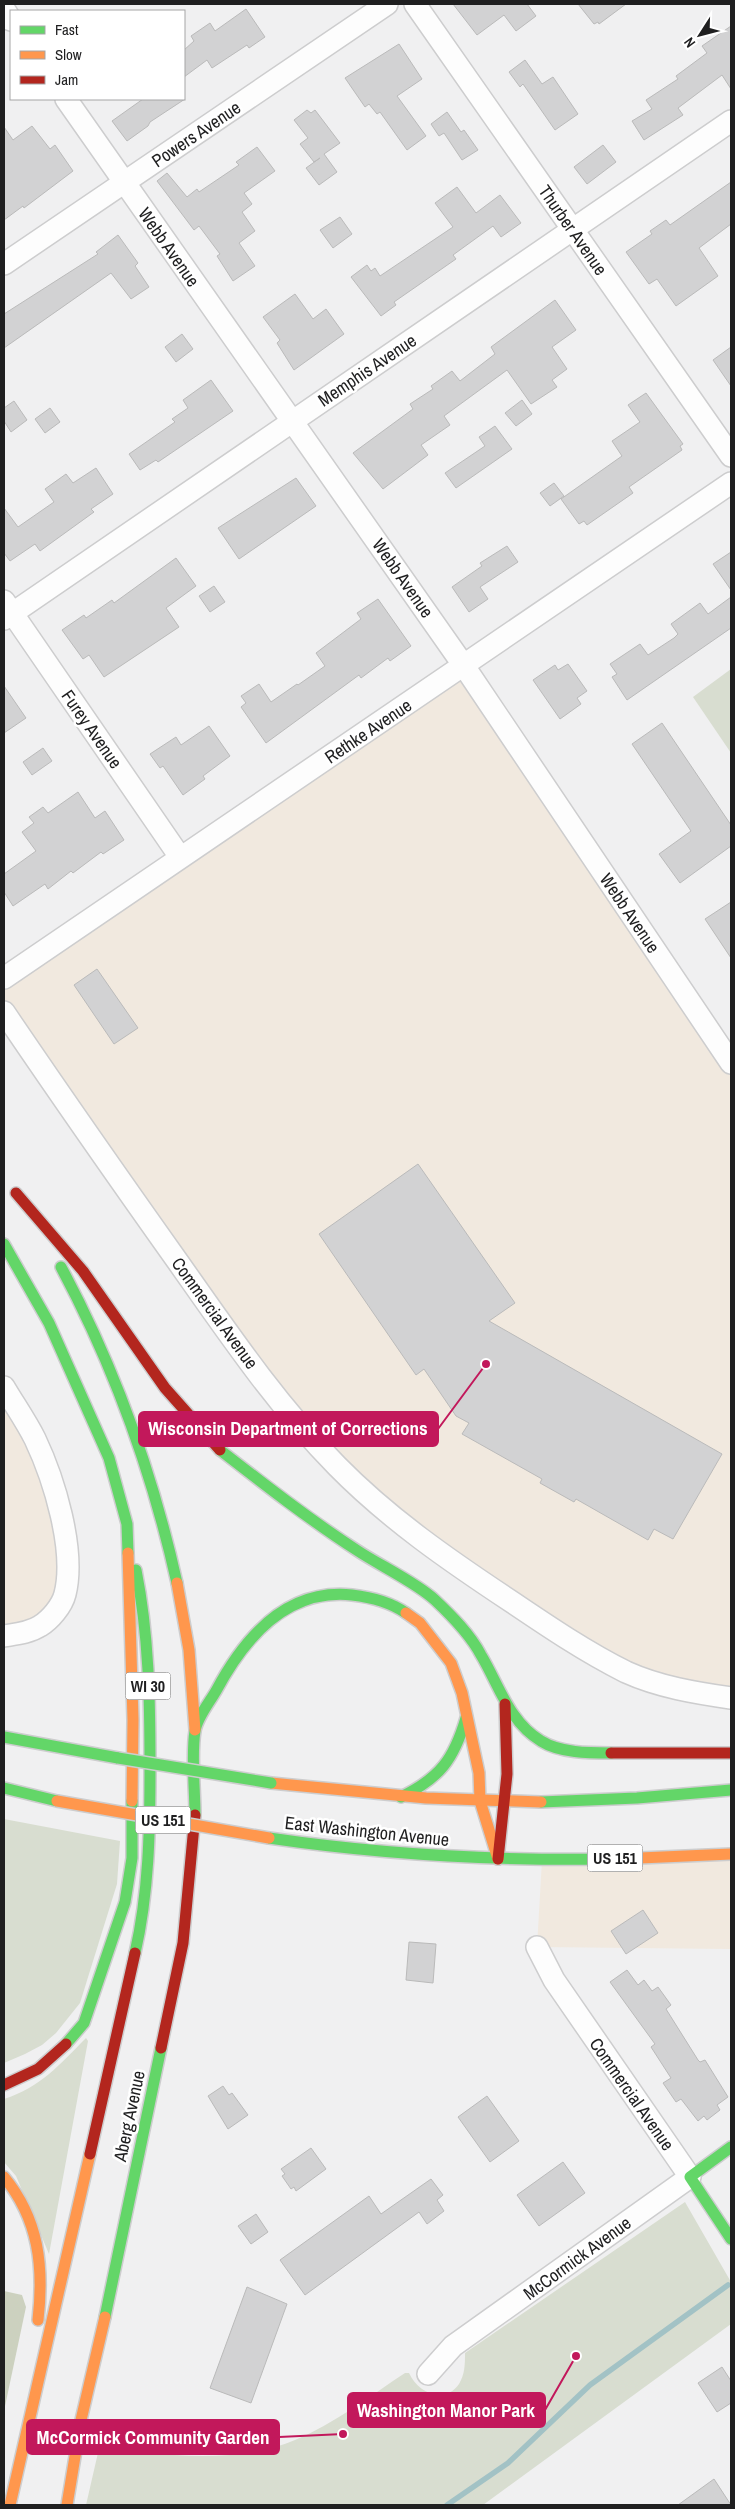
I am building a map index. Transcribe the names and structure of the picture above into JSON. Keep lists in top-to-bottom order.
{
  "streets": {
    "main road": [
      "Commercial Avenue",
      "WI 30",
      "US 151",
      "East Washington Avenue",
      "Aberg Avenue",
      "McCormick Avenue"
    ],
    "street": [
      "Powers Avenue",
      "Thurber Avenue",
      "Webb Avenue",
      "Memphis Avenue",
      "Furey Avenue",
      "Rethke Avenue"
    ]
  },
  "crossings": [
    ["Powers Avenue", "Webb Avenue"],
    ["Thurber Avenue", "Memphis Avenue"],
    ["Webb Avenue", "Memphis Avenue"],
    ["Webb Avenue", "Rethke Avenue"],
    ["Memphis Avenue", "Furey Avenue"],
    ["Furey Avenue", "Rethke Avenue"],
    ["Commercial Avenue", "McCormick Avenue"],
    ["WI 30", "Aberg Avenue"]
  ],
  "places": ["Wisconsin Department of Corrections", "Washington Manor Park", "McCormick Community Garden"],
  "legend": ["Fast", "Slow", "Jam"],
  "north": "bottom left"
}
